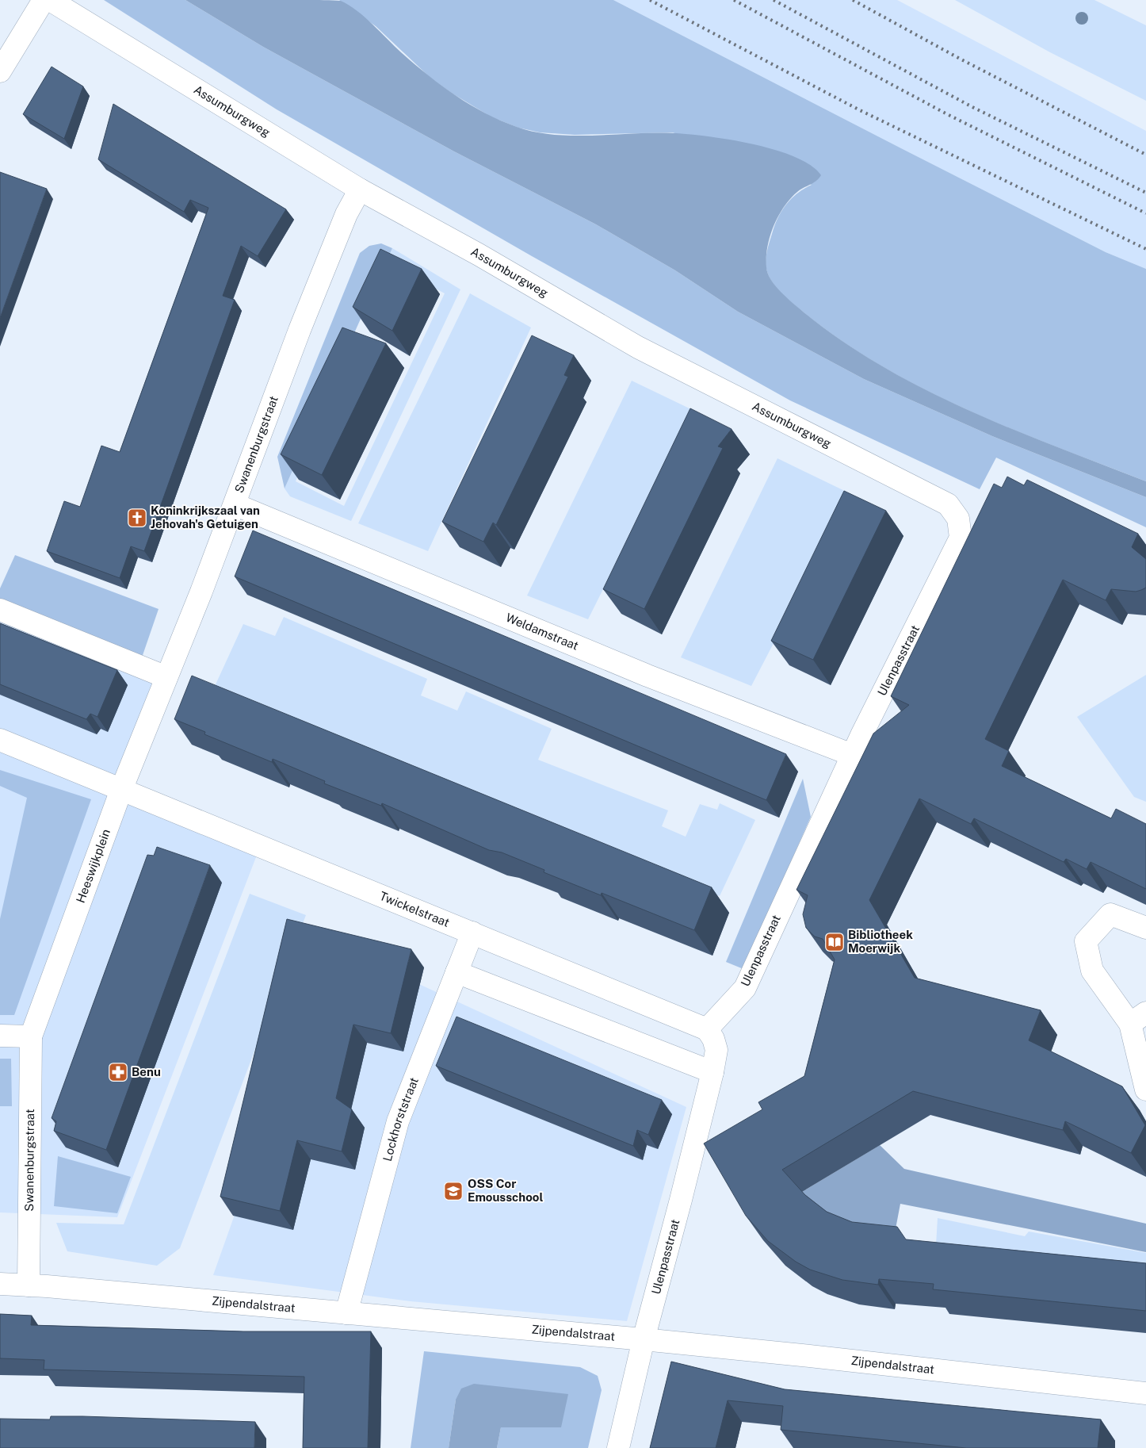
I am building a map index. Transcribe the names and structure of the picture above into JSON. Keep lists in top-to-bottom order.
{
  "streets": {
    "street": [
      "Assumburgweg",
      "Swanenburgstraat",
      "Weldamstraat",
      "Ulenpasstraat",
      "Heeswijkplein",
      "Twickelstraat",
      "Lockhorststraat",
      "Zijpendalstraat"
    ]
  },
  "crossings": [
    ["Assumburgweg", "Swanenburgstraat"],
    ["Assumburgweg", "Ulenpasstraat"],
    ["Swanenburgstraat", "Weldamstraat"],
    ["Swanenburgstraat", "Heeswijkplein"],
    ["Swanenburgstraat", "Twickelstraat"],
    ["Swanenburgstraat", "Zijpendalstraat"],
    ["Weldamstraat", "Ulenpasstraat"],
    ["Ulenpasstraat", "Twickelstraat"],
    ["Ulenpasstraat", "Zijpendalstraat"],
    ["Heeswijkplein", "Twickelstraat"],
    ["Twickelstraat", "Lockhorststraat"],
    ["Lockhorststraat", "Zijpendalstraat"]
  ],
  "places": {
    "church": ["Koninkrijkszaal van Jehovah's Getuigen"],
    "library": ["Bibliotheek Moerwijk"],
    "pharmacy": ["Benu"],
    "school or university": ["OSS Cor Emousschool"]
  }
}
